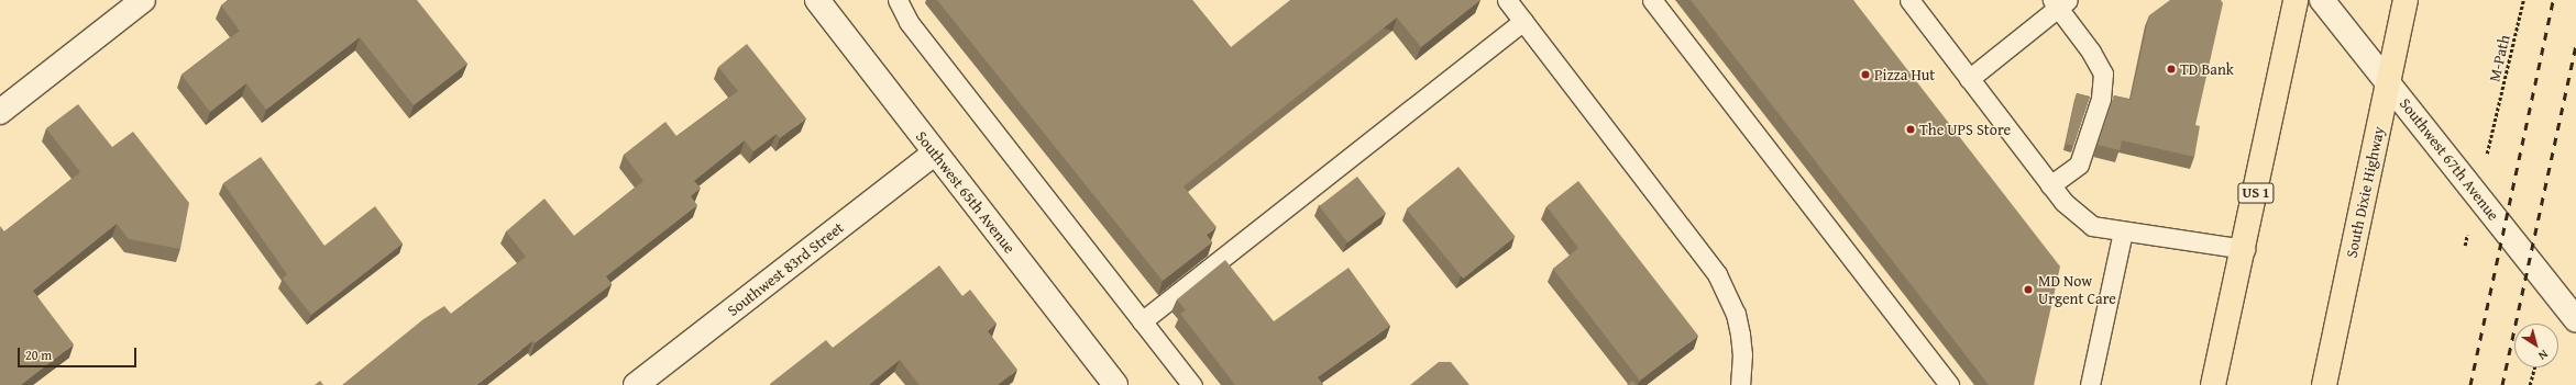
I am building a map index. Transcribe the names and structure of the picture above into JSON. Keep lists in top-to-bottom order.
{
  "streets": {
    "highway": ["South Dixie Highway", "US 1"],
    "street": ["Southwest 67th Avenue", "Southwest 65th Avenue", "Southwest 83rd Street"],
    "path": ["M-Path"]
  },
  "crossings": [
    ["Southwest 67th Avenue", "South Dixie Highway"],
    ["Southwest 65th Avenue", "Southwest 83rd Street"]
  ],
  "places": [
    "TD Bank",
    "Pizza Hut",
    "The UPS Store",
    "MD Now Urgent Care"
  ],
  "scale_bar": "20 m",
  "north": "bottom right"
}
